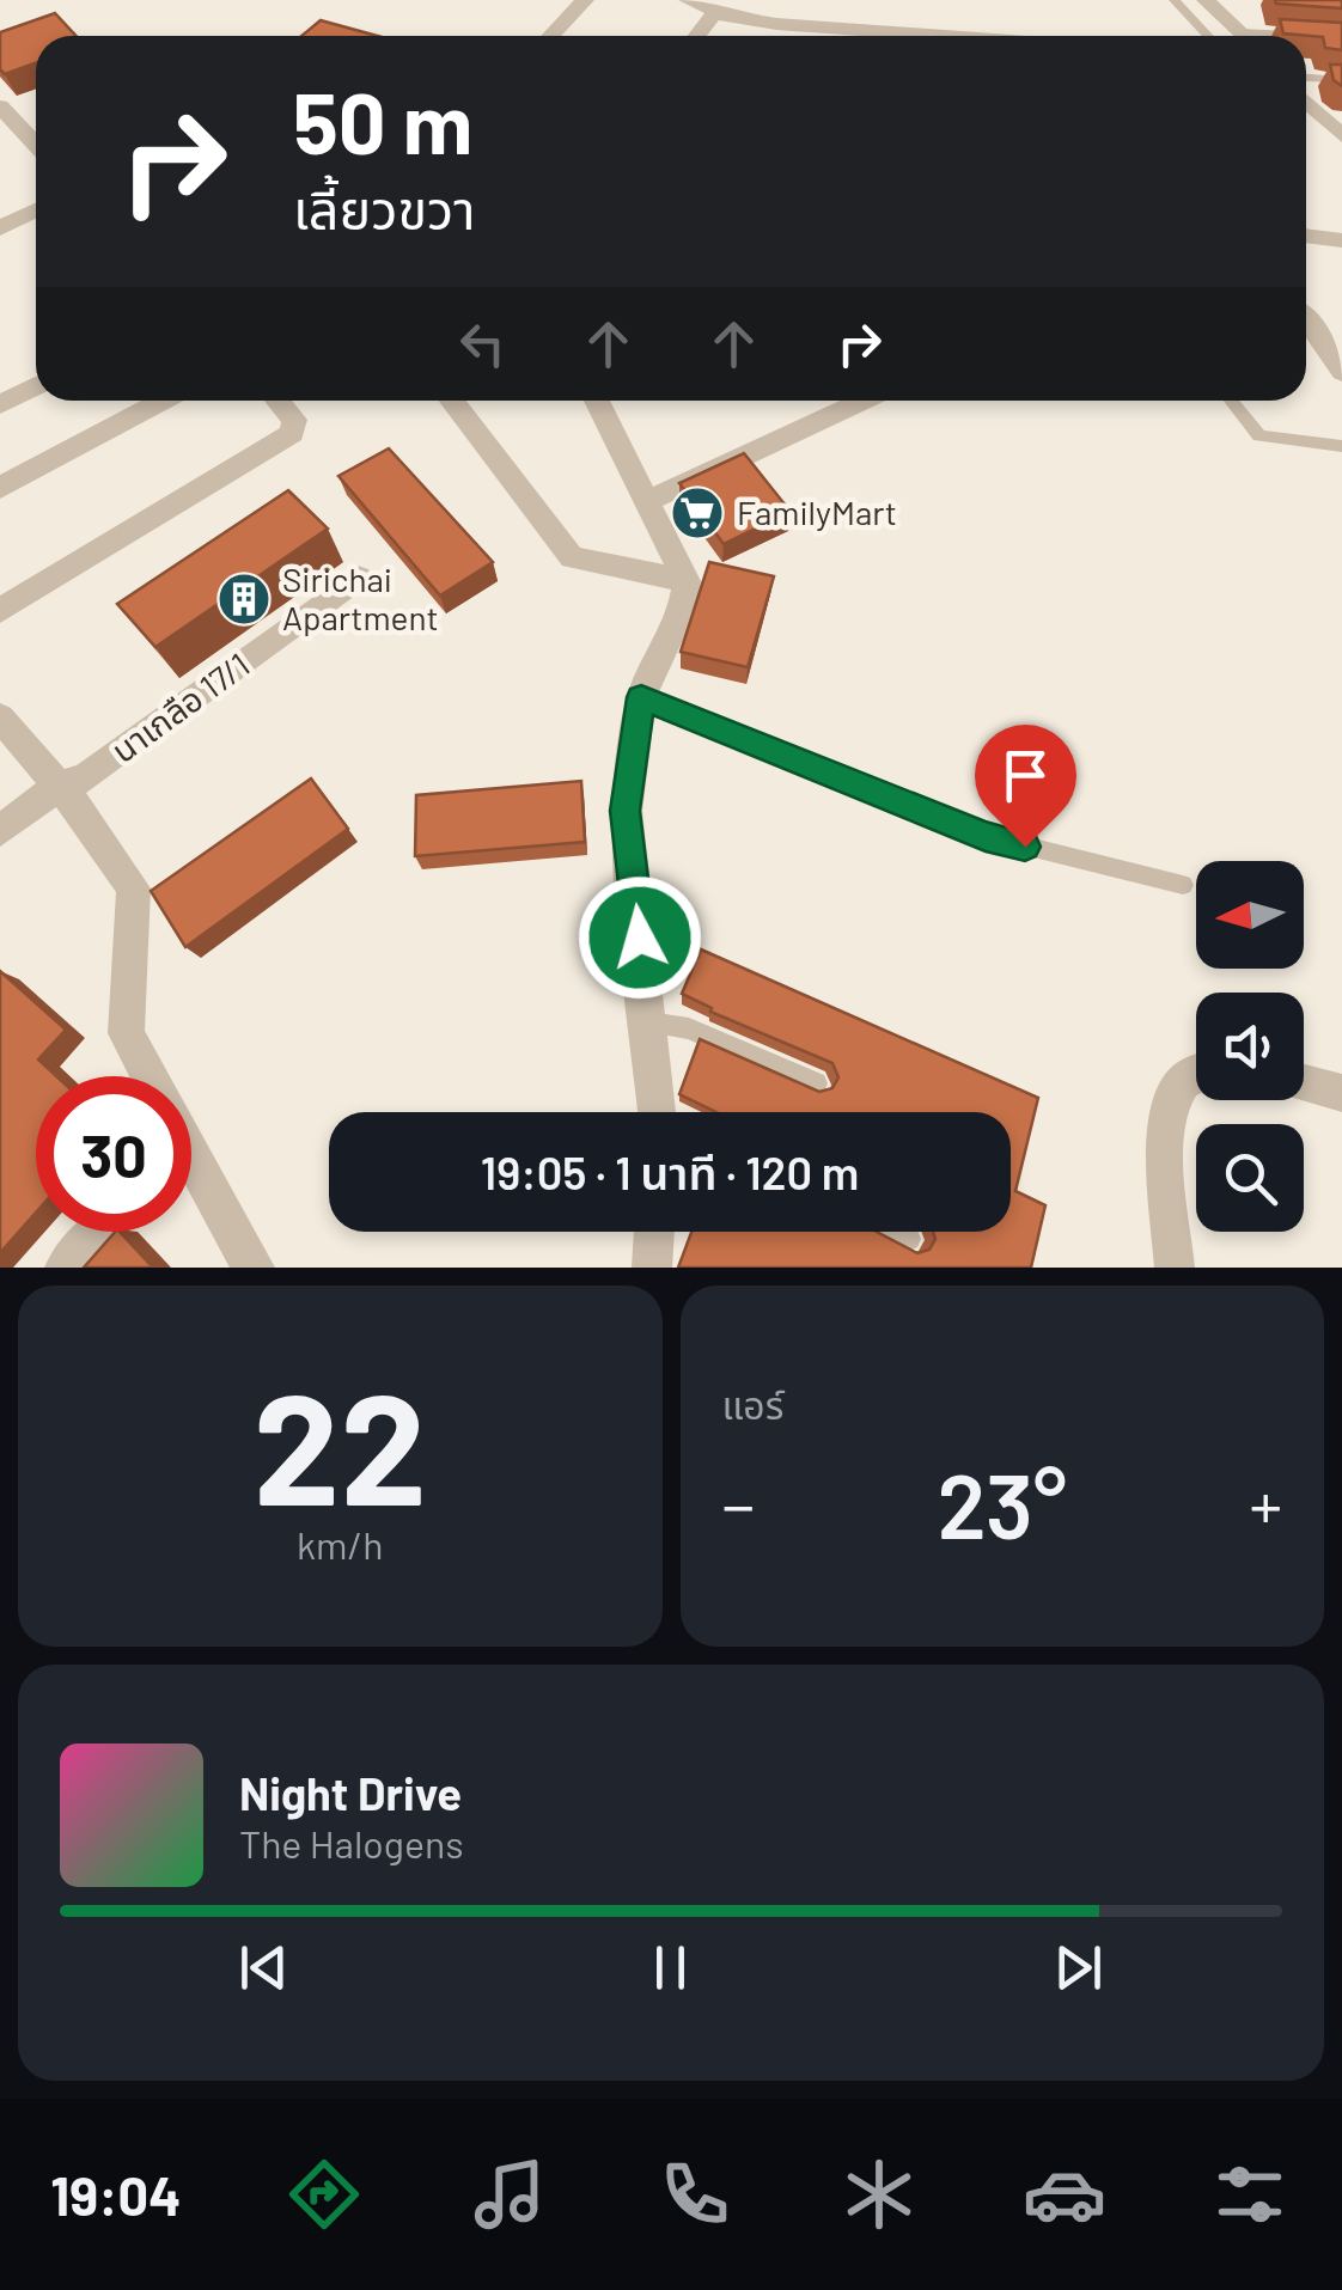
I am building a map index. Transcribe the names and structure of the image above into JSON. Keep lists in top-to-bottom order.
{
  "streets": {
    "street": ["นาเกลือ 17/1"]
  },
  "places": {
    "supermarket": ["FamilyMart"],
    "building": ["Sirichai Apartment"]
  },
  "north": "left",
  "page": {
    "turn": ["50 m", "เลี้ยวขวา"],
    "limit": "30",
    "trip": "19:05 · 1 นาที · 120 m",
    "tile": [
      ["22", "km/h"],
      "แอร์"
    ],
    "heat": ["−", "23°", "+"],
    "song": ["Night Drive", "The Halogens"],
    "tabs": "19:04"
  }
}
